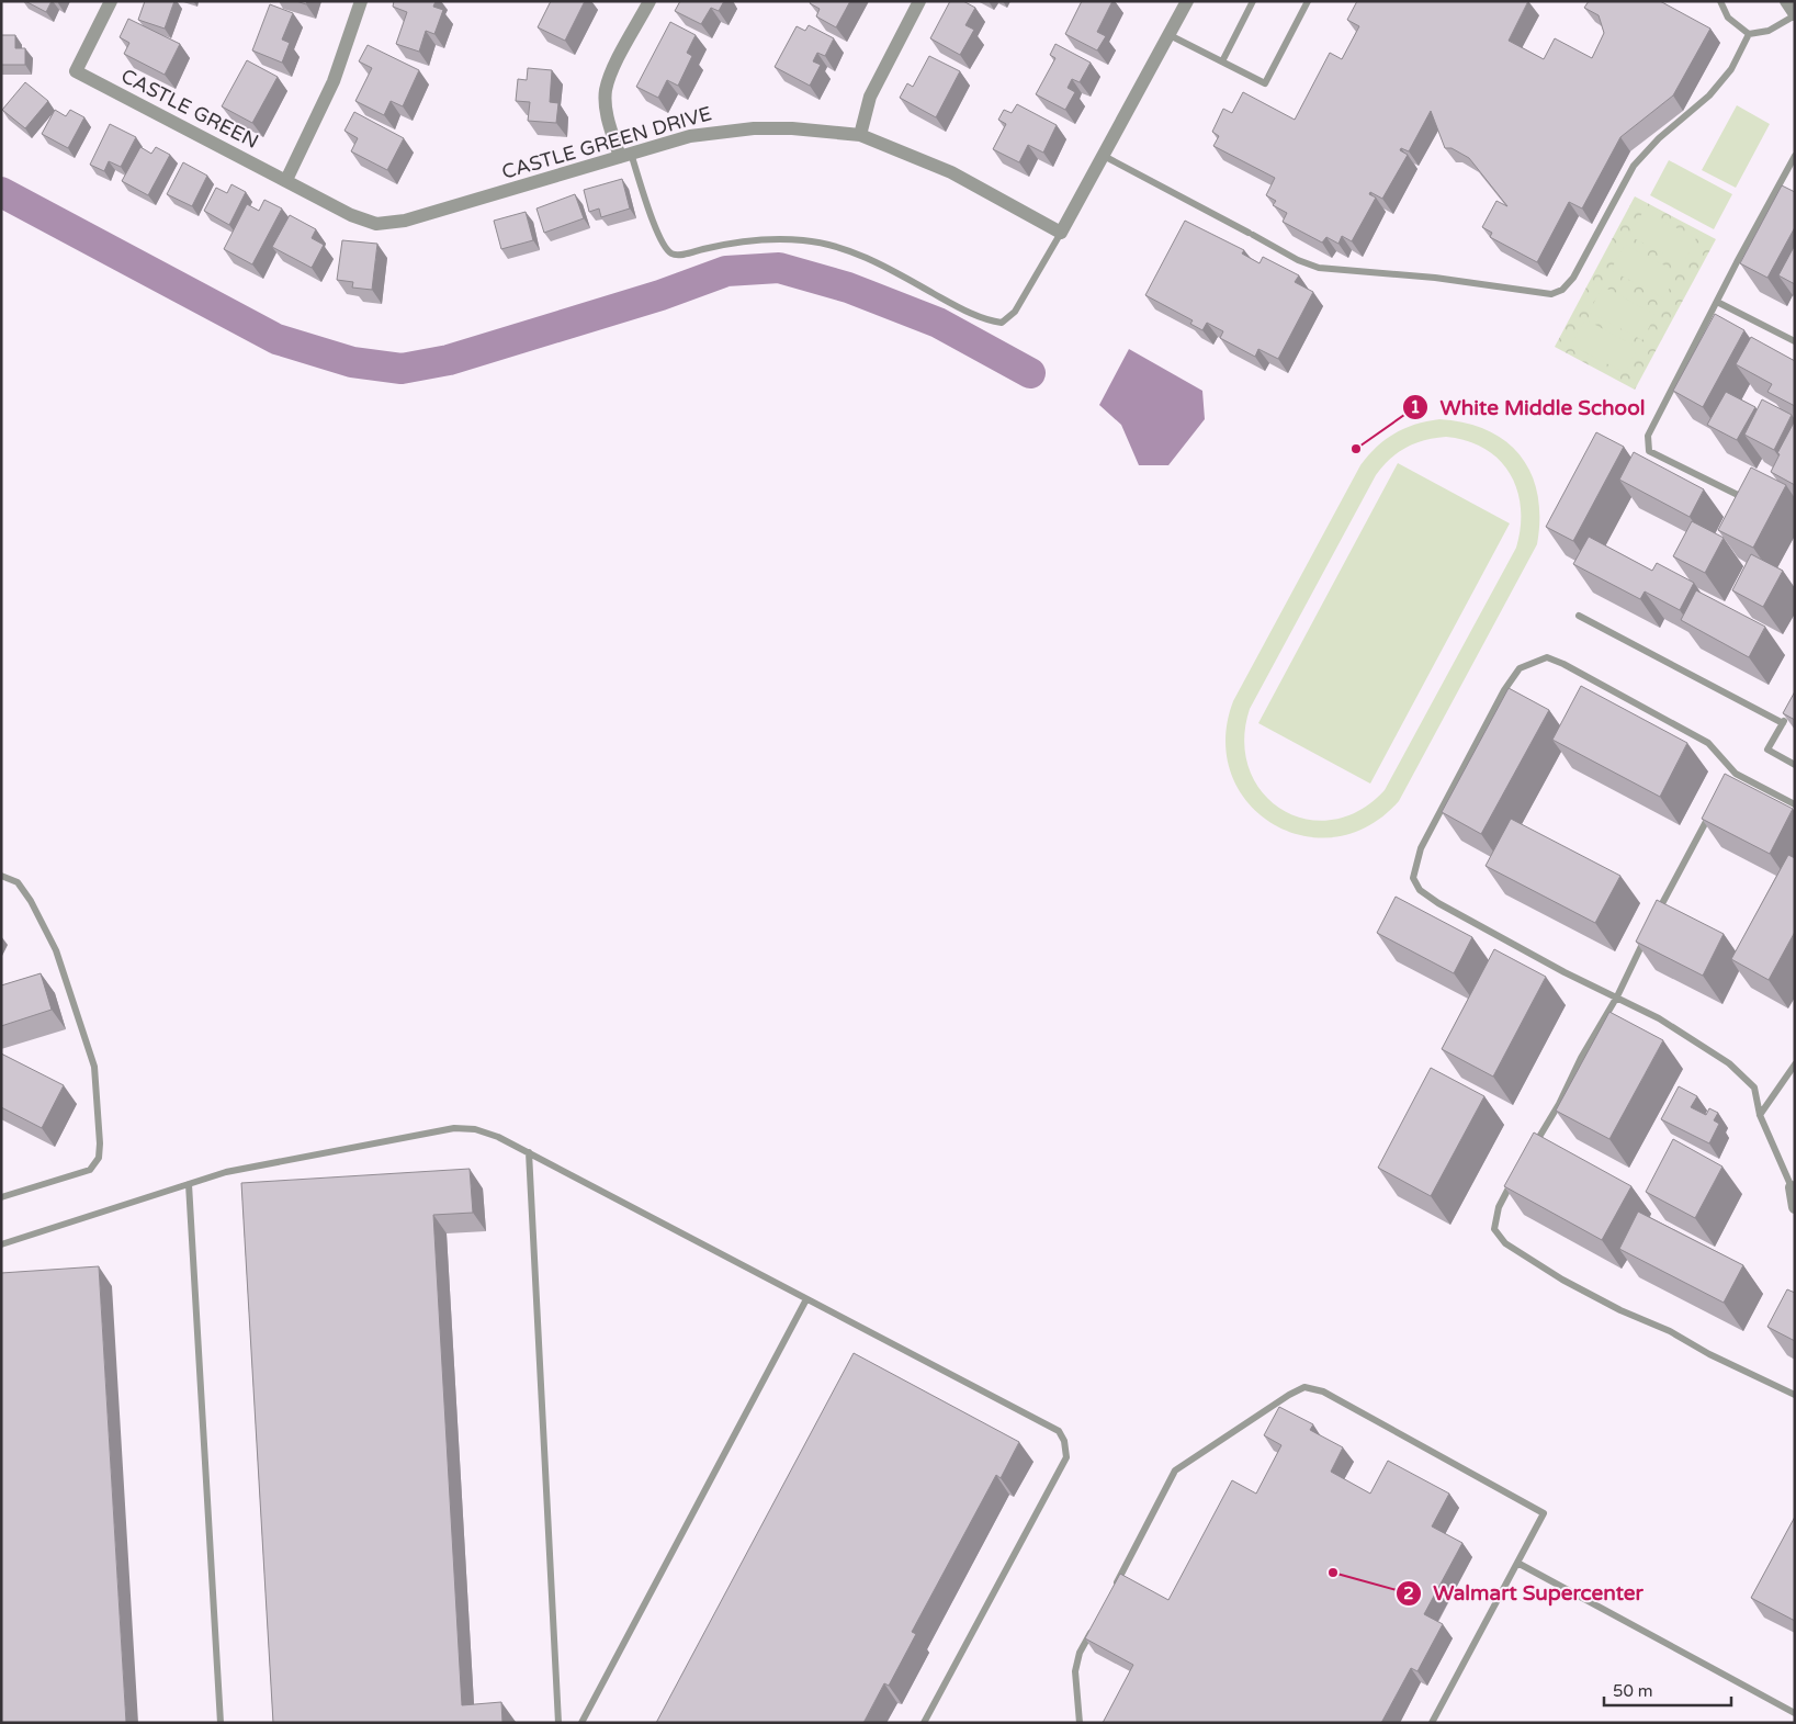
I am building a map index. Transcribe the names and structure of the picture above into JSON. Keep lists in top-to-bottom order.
{
  "streets": {
    "street": ["CASTLE GREEN", "CASTLE GREEN DRIVE"]
  },
  "crossings": [
    ["CASTLE GREEN", "CASTLE GREEN DRIVE"]
  ],
  "places": ["White Middle School", "Walmart Supercenter"],
  "scale_bar": "50 m"
}
